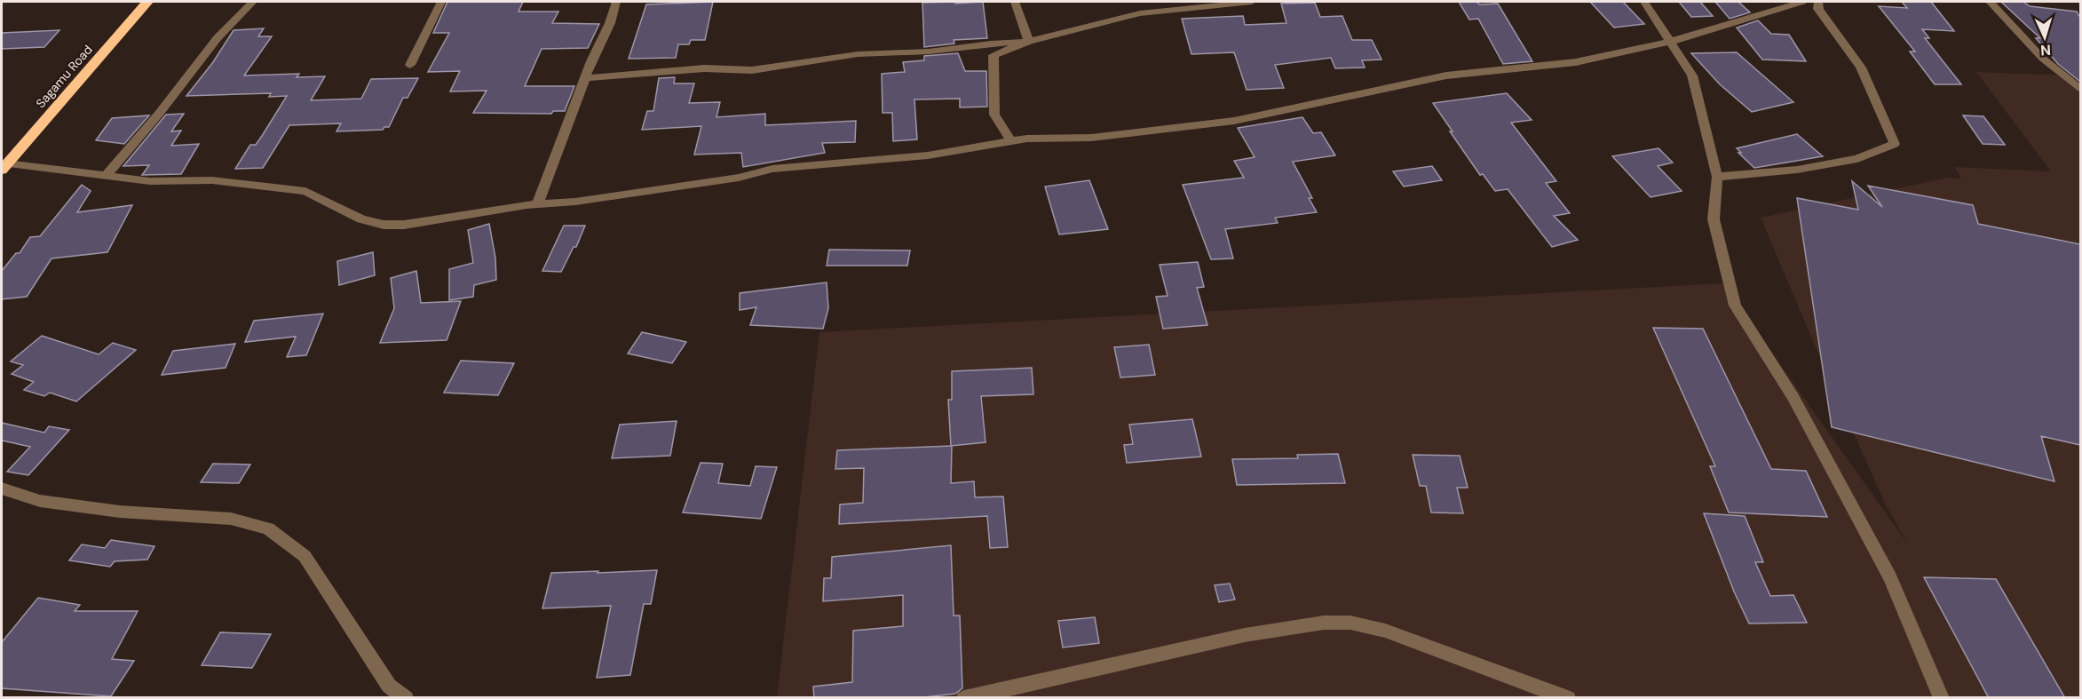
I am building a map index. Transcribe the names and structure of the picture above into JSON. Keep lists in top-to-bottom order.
{
  "streets": {
    "highway": ["Sagamu Road"]
  },
  "north": "bottom"
}
